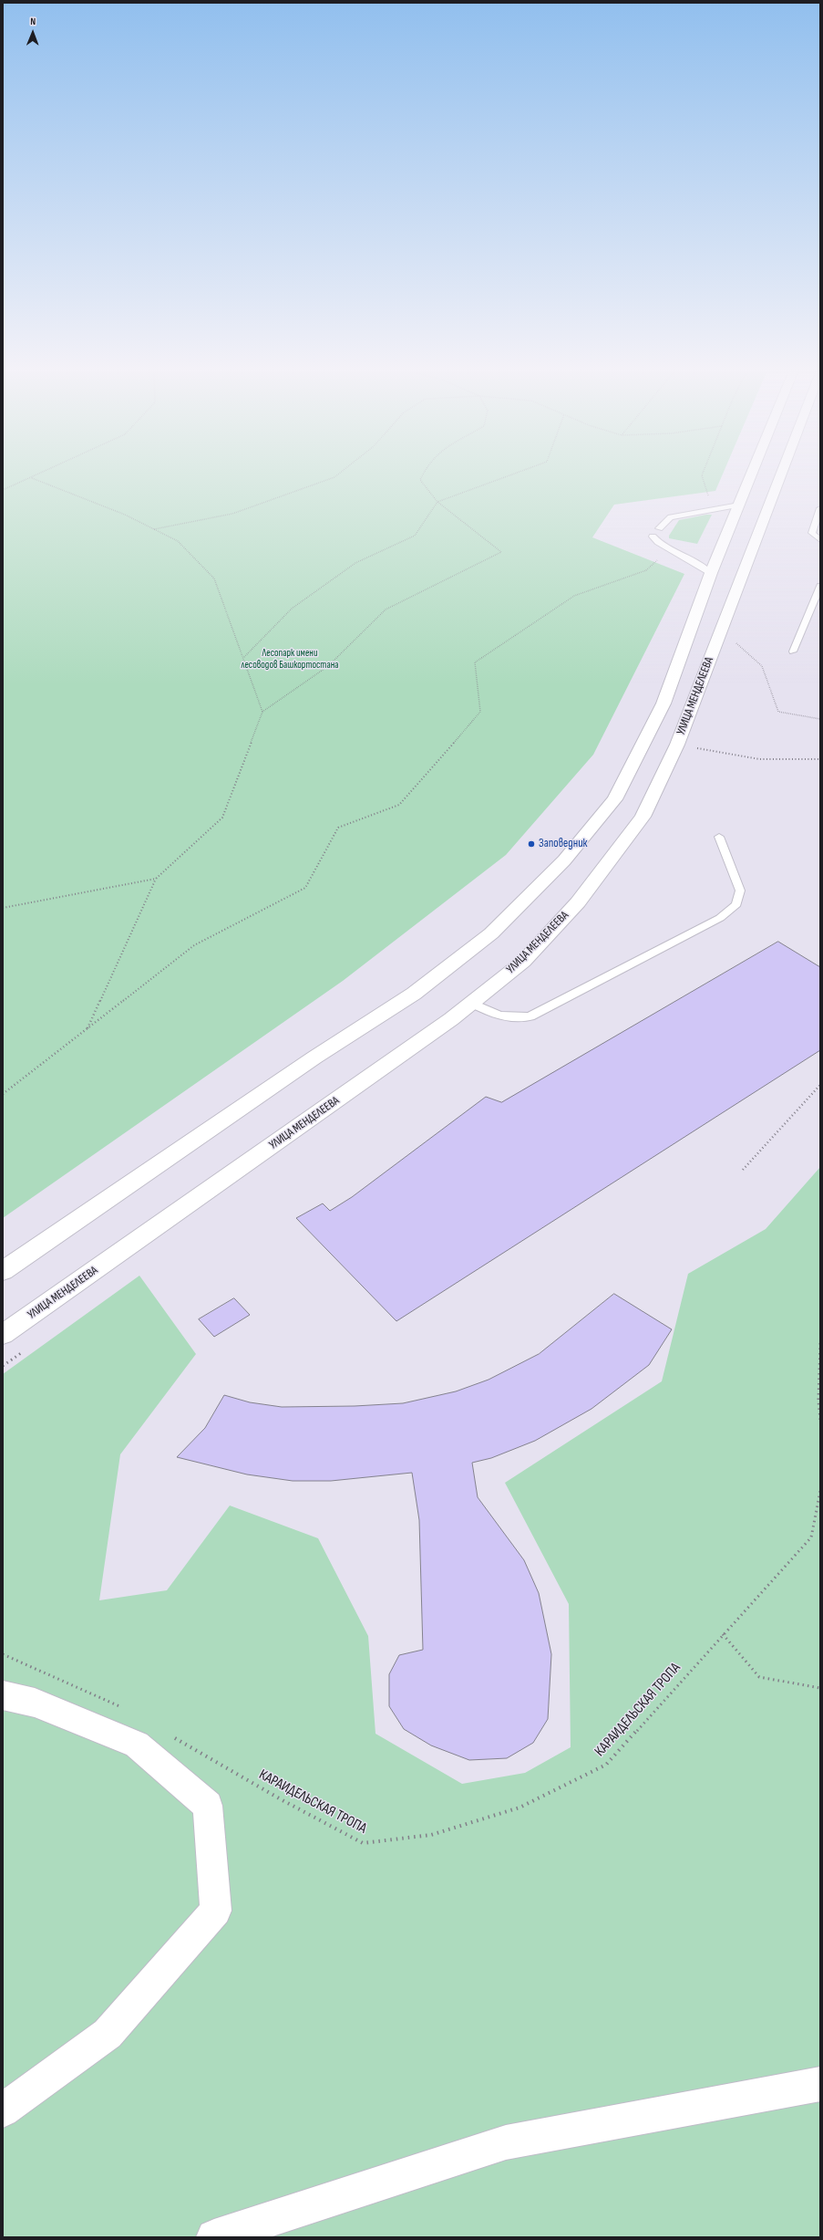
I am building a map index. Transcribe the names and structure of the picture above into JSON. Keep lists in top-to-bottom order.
{
  "streets": {
    "main road": ["УЛИЦА МЕНДЕЛЕЕВА"],
    "path": ["КАРАИДЕЛЬСКАЯ ТРОПА"]
  },
  "parks": ["Лесопарк имени лесоводов Башкортостана"],
  "places": ["Заповедник"],
  "north": "top"
}
